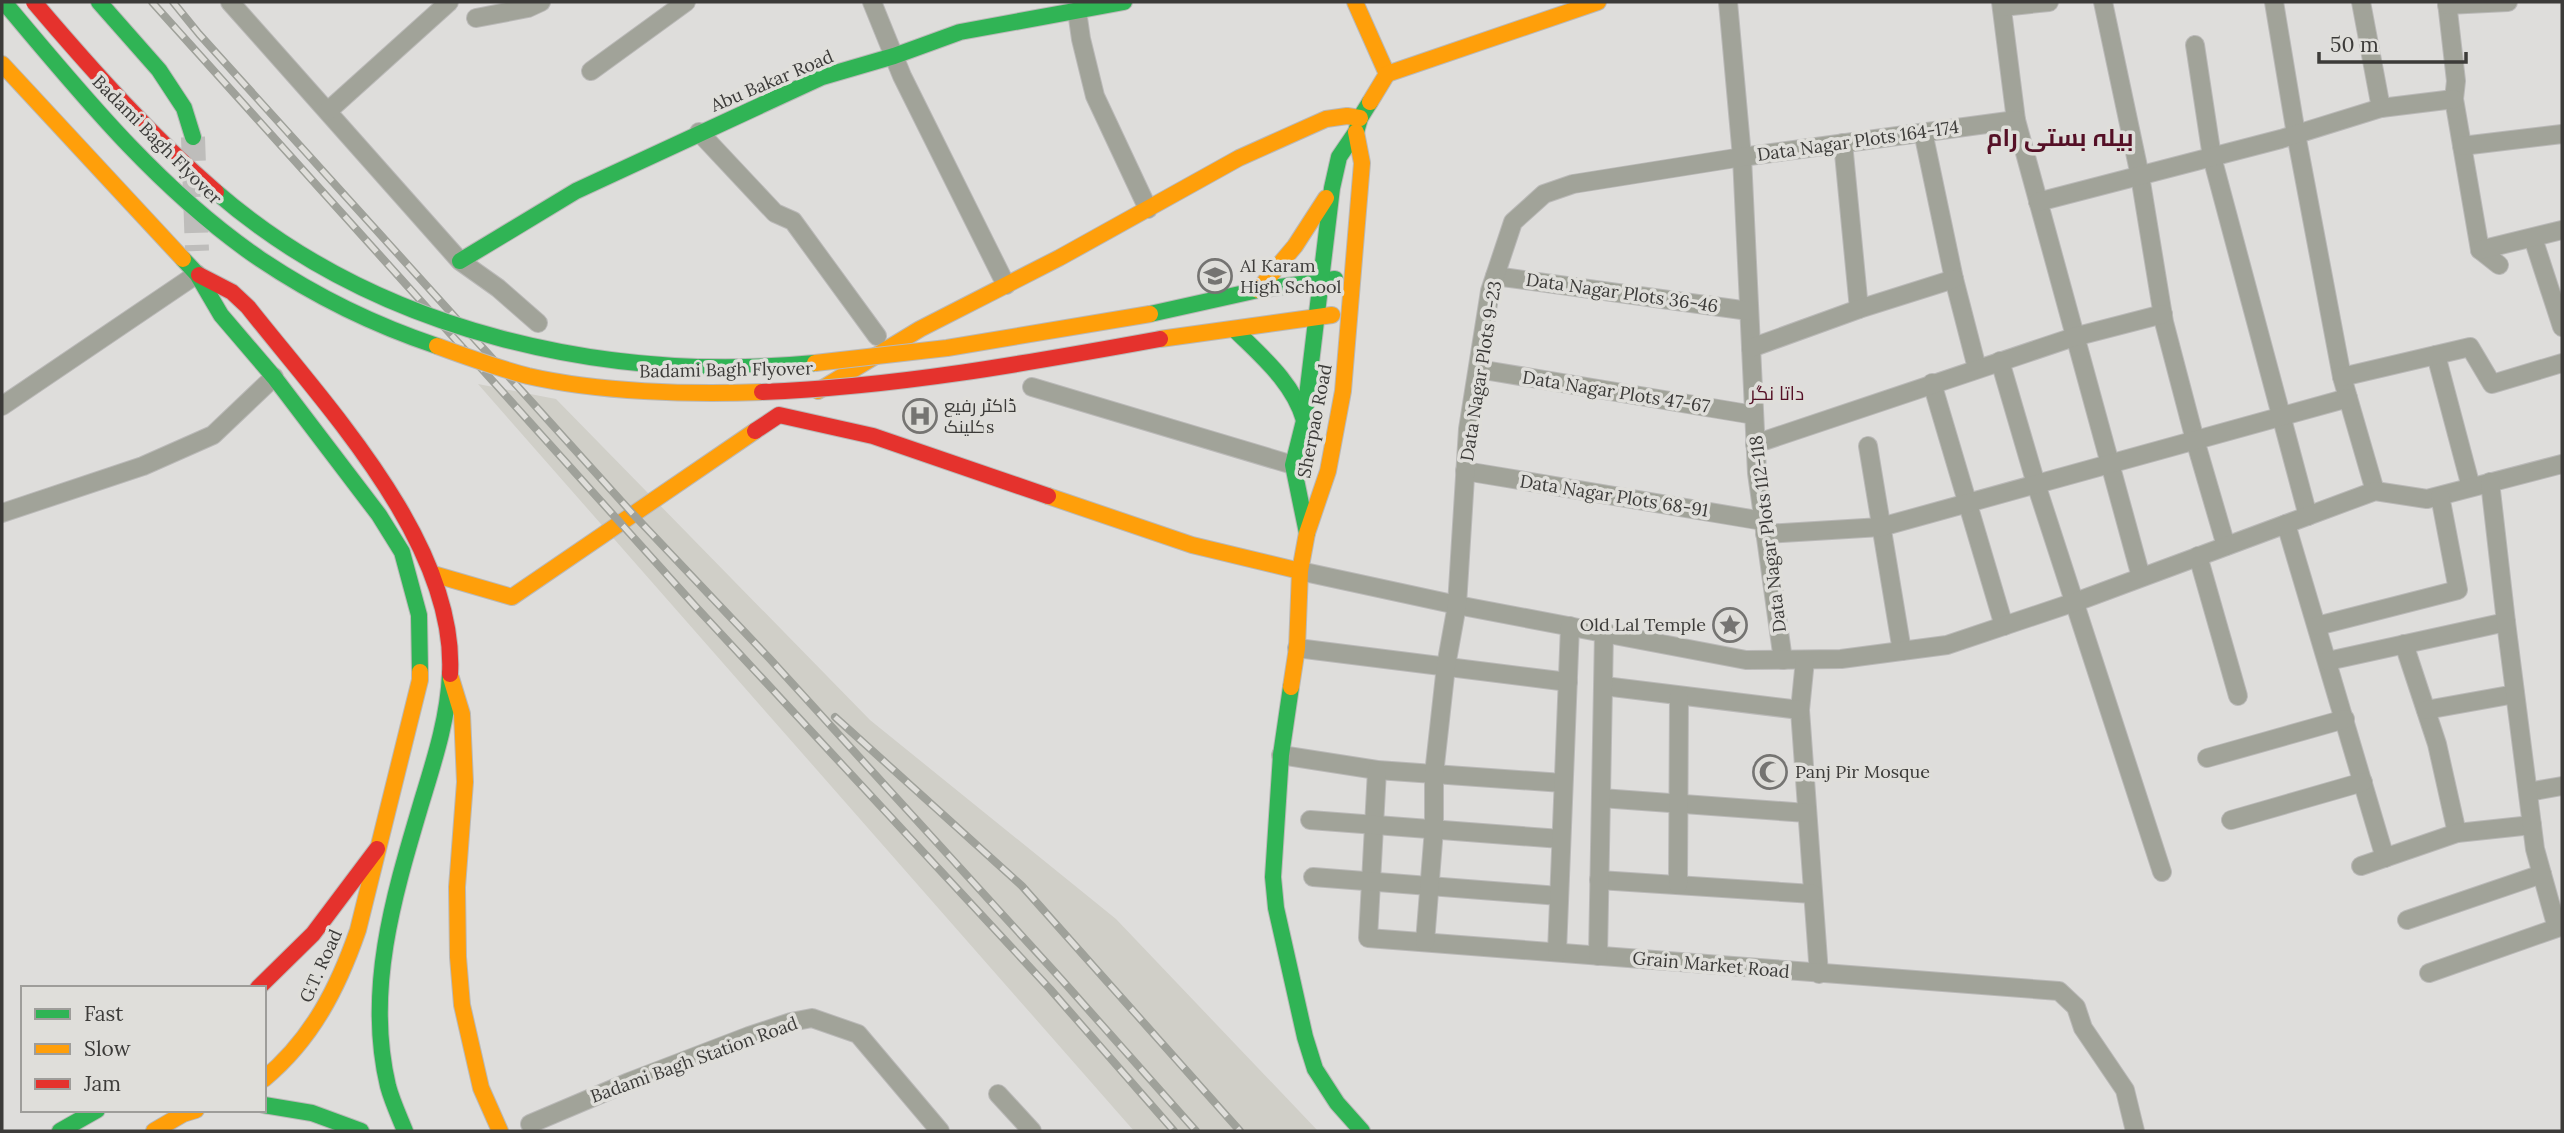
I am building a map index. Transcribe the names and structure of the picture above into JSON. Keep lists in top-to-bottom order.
{
  "streets": {
    "main road": [
      "Abu Bakar Road",
      "Badami Bagh Flyover",
      "Sherpao Road",
      "G.T. Road"
    ],
    "street": [
      "Data Nagar Plots 164-174",
      "Data Nagar Plots 36-46",
      "Data Nagar Plots 9-23",
      "Data Nagar Plots 47-67",
      "Data Nagar Plots 68-91",
      "Data Nagar Plots 112-118",
      "Grain Market Road",
      "Badami Bagh Station Road"
    ]
  },
  "crossings": [
    ["Badami Bagh Flyover", "Sherpao Road"],
    ["Data Nagar Plots 164-174", "Data Nagar Plots 9-23"],
    ["Data Nagar Plots 164-174", "Data Nagar Plots 112-118"],
    ["Data Nagar Plots 36-46", "Data Nagar Plots 9-23"],
    ["Data Nagar Plots 36-46", "Data Nagar Plots 112-118"],
    ["Data Nagar Plots 9-23", "Data Nagar Plots 47-67"],
    ["Data Nagar Plots 9-23", "Data Nagar Plots 68-91"],
    ["Data Nagar Plots 9-23", "Grain Market Road"],
    ["Data Nagar Plots 47-67", "Data Nagar Plots 112-118"],
    ["Data Nagar Plots 68-91", "Data Nagar Plots 112-118"]
  ],
  "districts": ["بیلہ بستی رام", "داتا نگر"],
  "places": {
    "school or university": ["Al Karam High School"],
    "hospital": ["ڈاکٹر رفیع کلینکs"],
    "place": ["Old Lal Temple"],
    "mosque": ["Panj Pir Mosque"]
  },
  "legend": ["Fast", "Slow", "Jam"],
  "scale_bar": "50 m"
}
